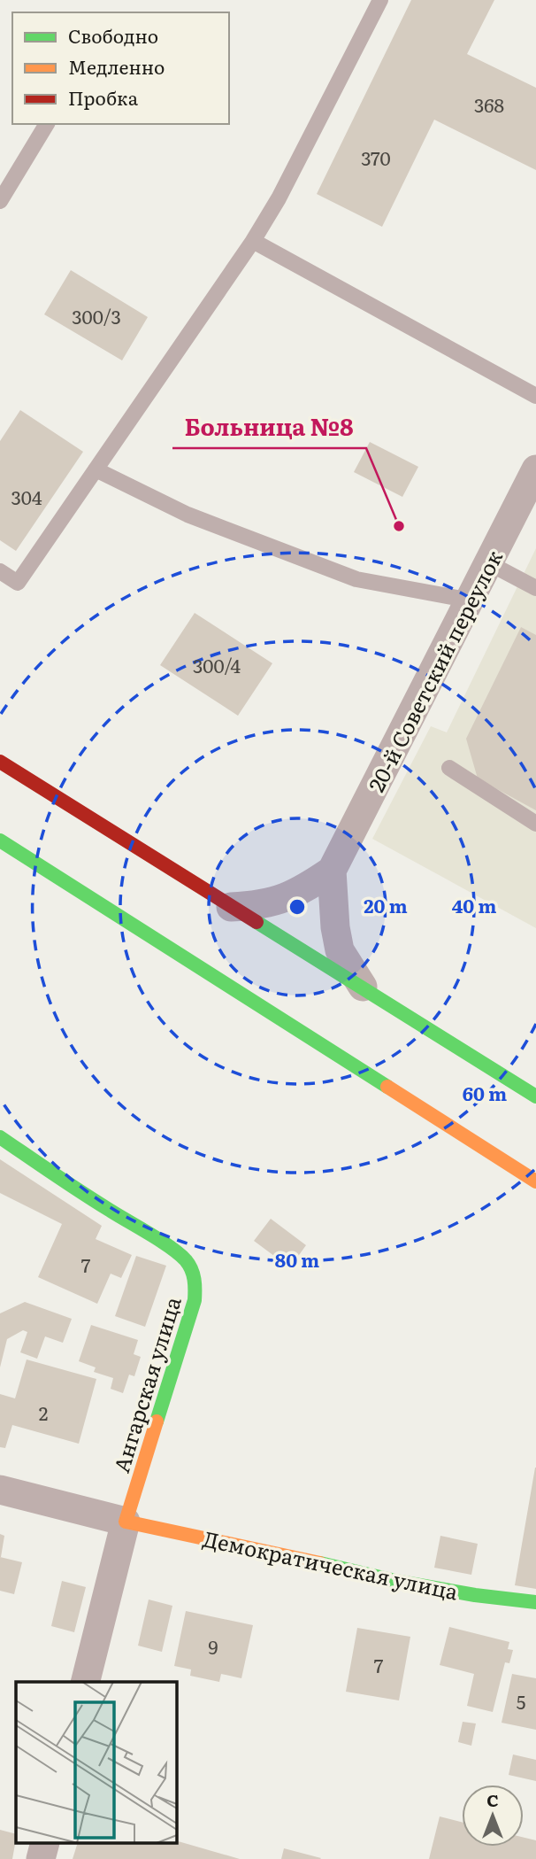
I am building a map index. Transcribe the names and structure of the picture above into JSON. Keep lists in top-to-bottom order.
{
  "streets": {
    "main road": ["Ангарская улица", "Демократическая улица"],
    "street": ["20-й Советский переулок"]
  },
  "crossings": [
    ["Ангарская улица", "Демократическая улица"]
  ],
  "places": ["Больница №8"],
  "house_numbers": [
    "368",
    "370",
    "300/3",
    "304",
    "300/4",
    "7",
    "2",
    "9",
    "7",
    "5"
  ],
  "legend": ["Свободно", "Медленно", "Пробка"],
  "north": "top",
  "rings": [
    "20 m",
    "40 m",
    "60 m",
    "80 m"
  ]
}
